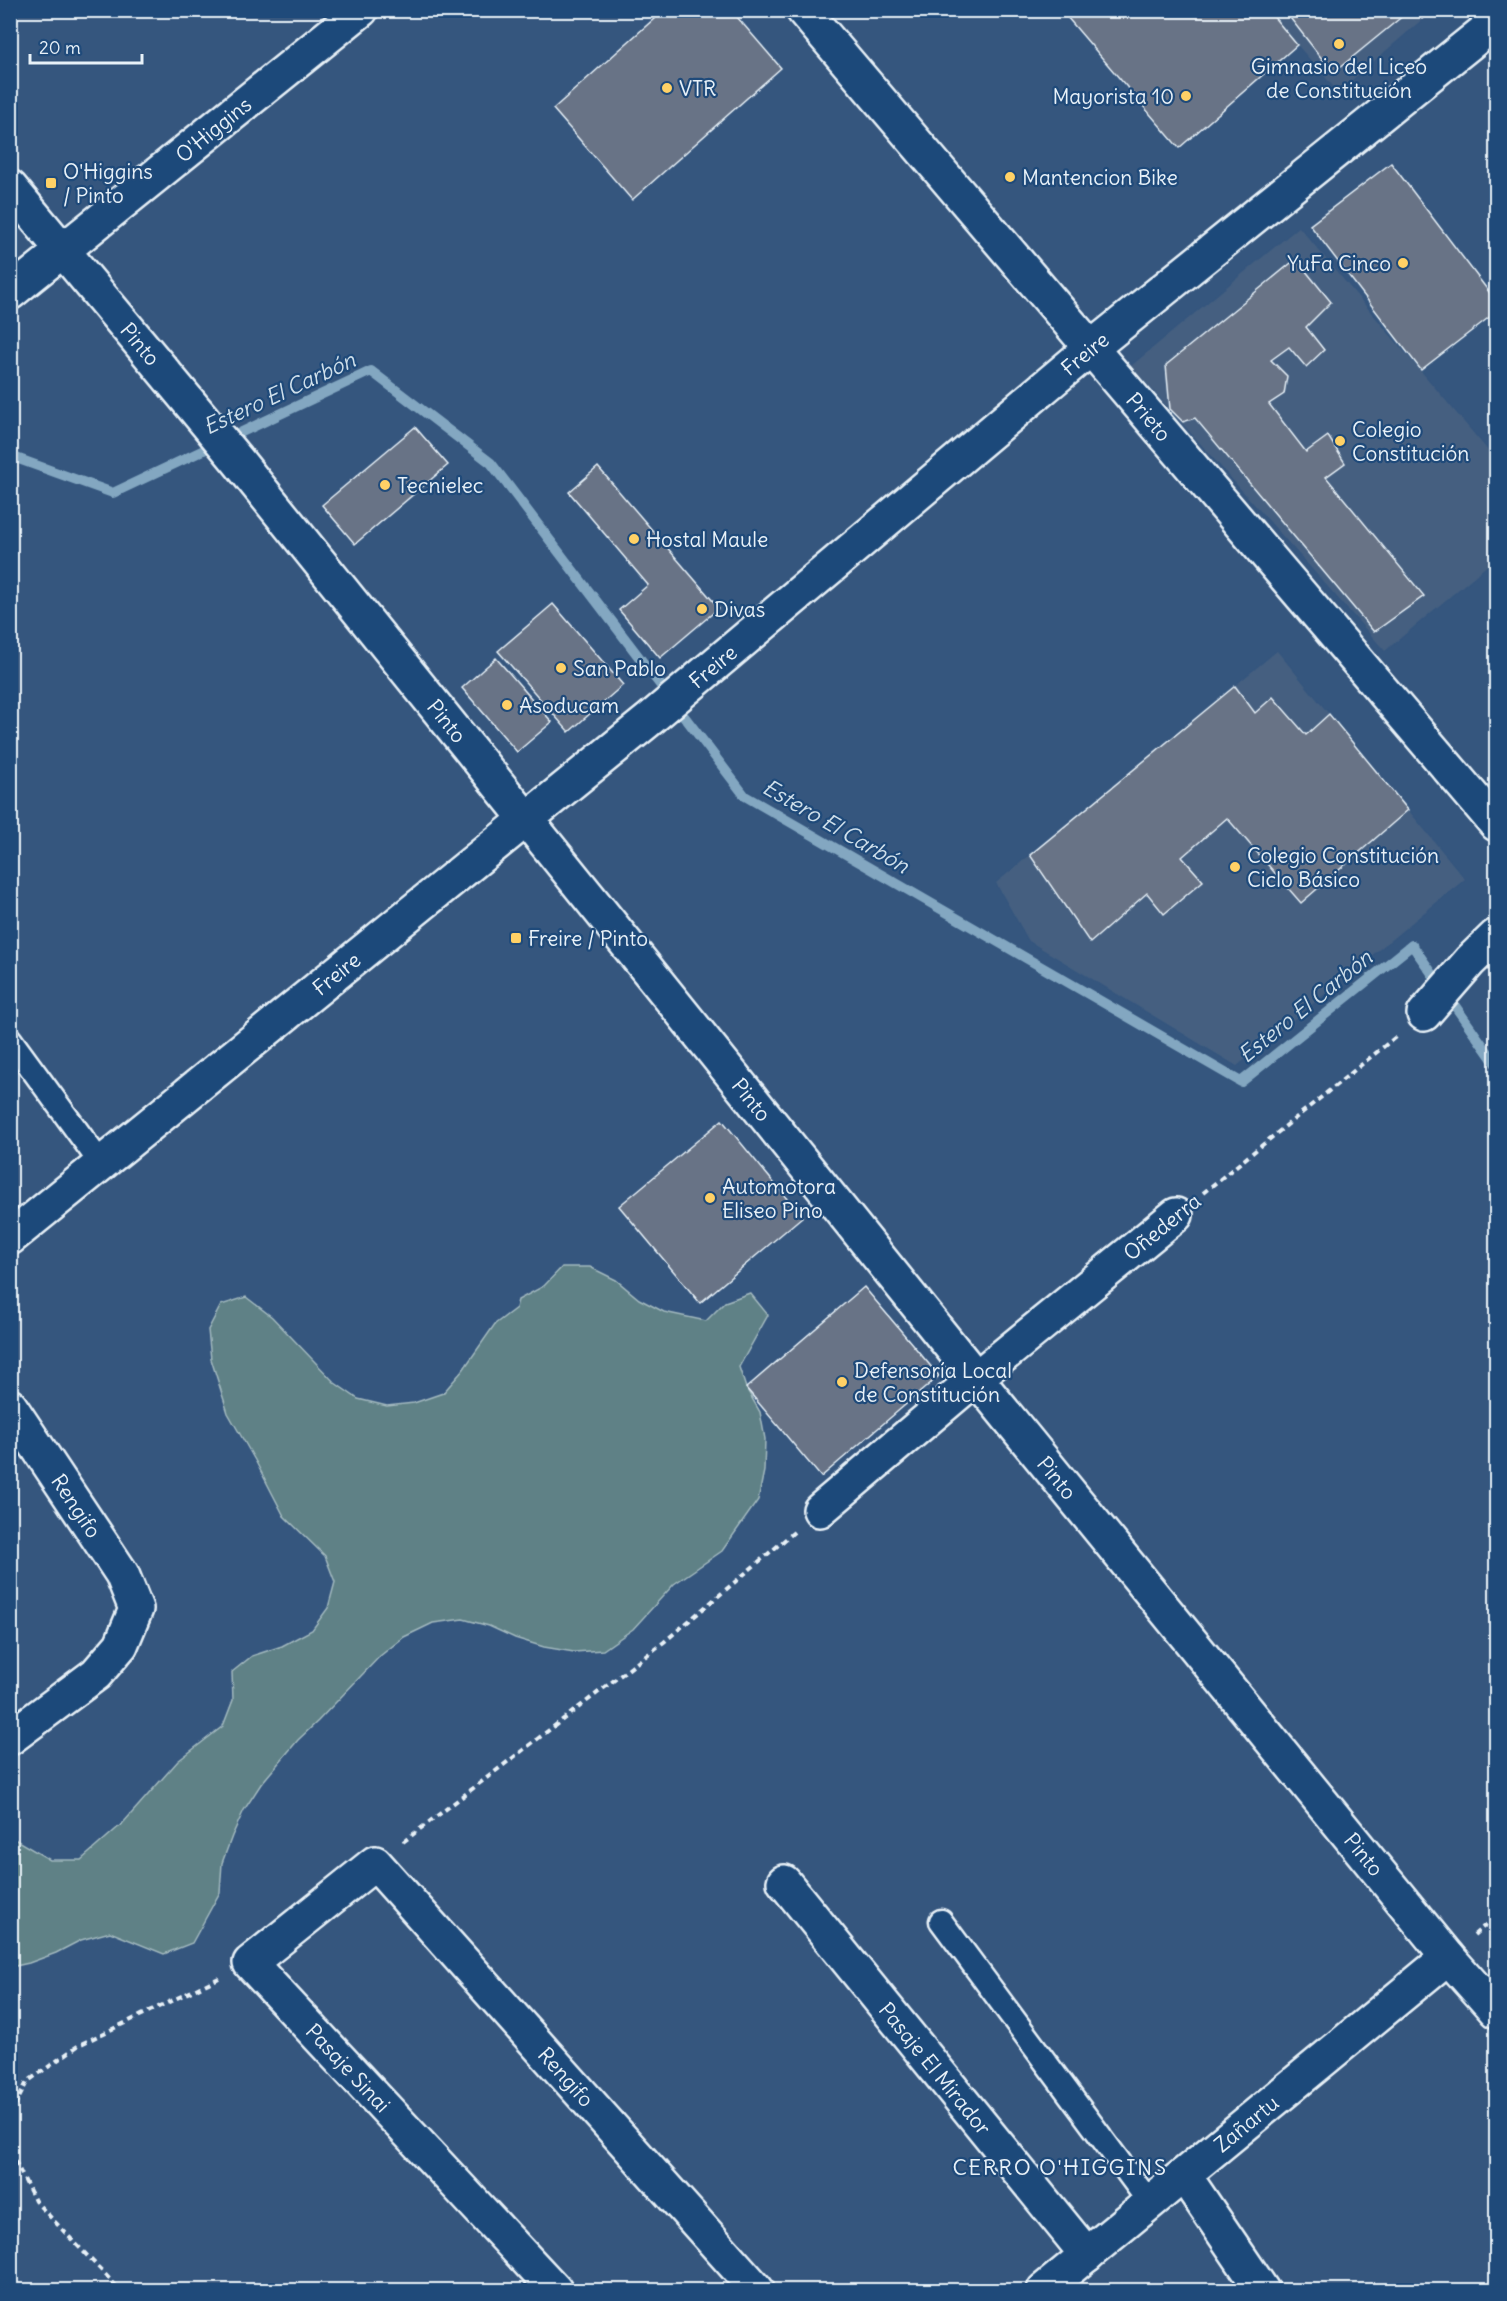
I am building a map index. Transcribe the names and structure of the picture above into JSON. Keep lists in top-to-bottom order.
{
  "streets": {
    "street": [
      "O'Higgins",
      "Pinto",
      "Freire",
      "Prieto",
      "Oñederra",
      "Rengifo",
      "Pasaje Sinai",
      "Pasaje El Mirador",
      "Zañartu"
    ]
  },
  "crossings": [
    ["O'Higgins", "Pinto"],
    ["Pinto", "Freire"],
    ["Pinto", "Oñederra"],
    ["Pinto", "Zañartu"],
    ["Freire", "Prieto"],
    ["Pasaje El Mirador", "Zañartu"]
  ],
  "districts": ["CERRO O'HIGGINS"],
  "water": ["Estero El Carbón"],
  "places": {
    "other": [
      "Gimnasio del Liceo de Constitución",
      "VTR",
      "Mayorista 10",
      "Mantencion Bike",
      "YuFa Cinco",
      "Colegio Constitución",
      "Tecnielec",
      "Hostal Maule",
      "Divas",
      "San Pablo",
      "Asoducam",
      "Colegio Constitución Ciclo Básico",
      "Automotora Eliseo Pino",
      "Defensoría Local de Constitución"
    ],
    "transit": ["O'Higgins / Pinto", "Freire / Pinto"]
  },
  "scale_bar": "20 m"
}
